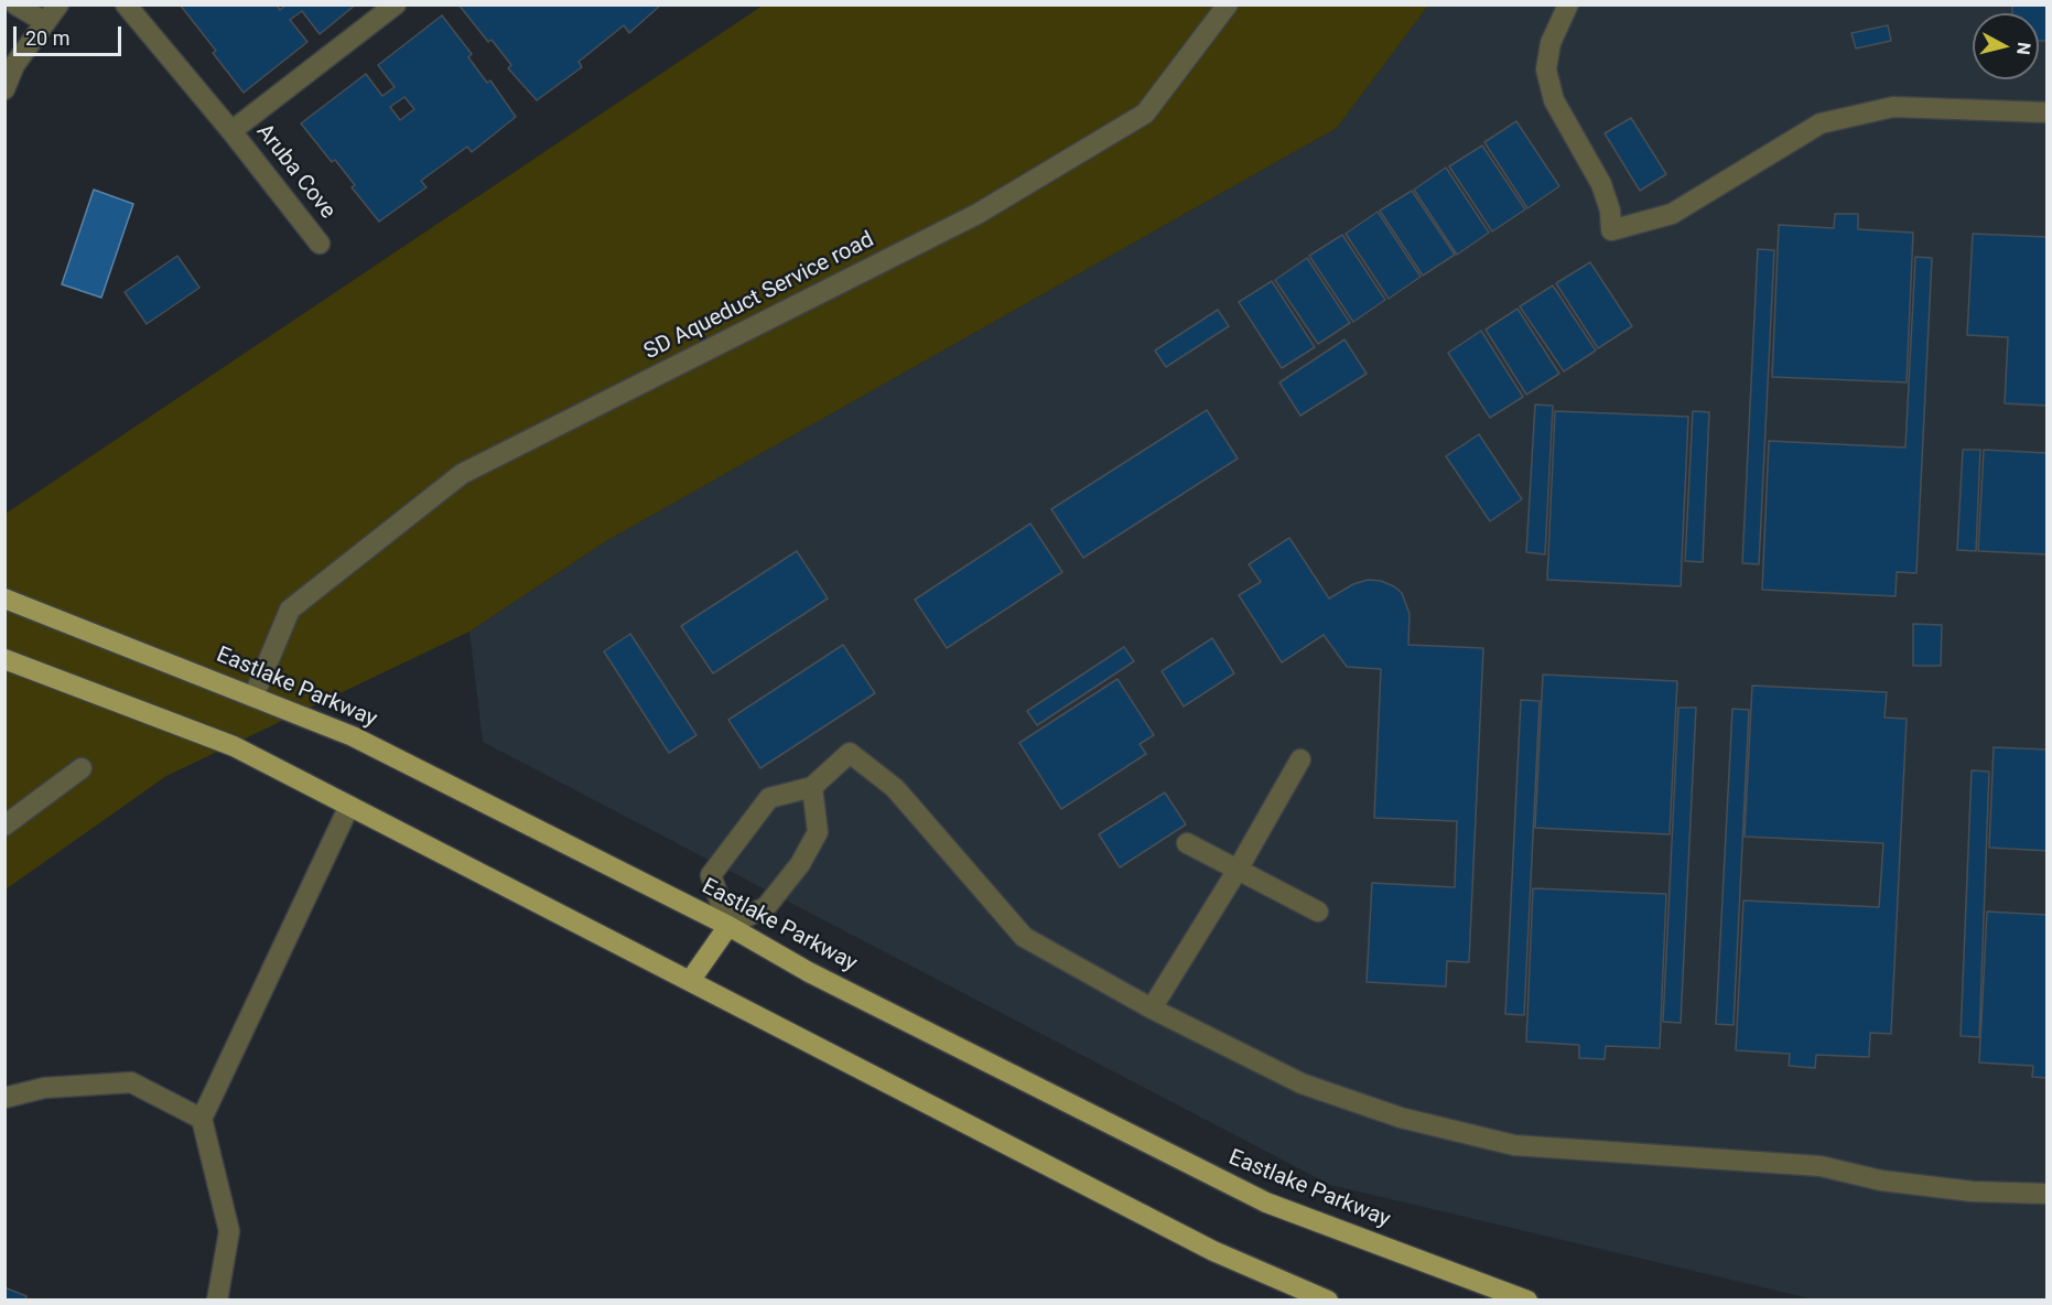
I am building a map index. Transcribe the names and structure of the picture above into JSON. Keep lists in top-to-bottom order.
{
  "streets": {
    "main road": ["Eastlake Parkway"],
    "street": ["Aruba Cove", "SD Aqueduct Service road"]
  },
  "crossings": [
    ["SD Aqueduct Service road", "Eastlake Parkway"]
  ],
  "scale_bar": "20 m",
  "north": "right"
}
